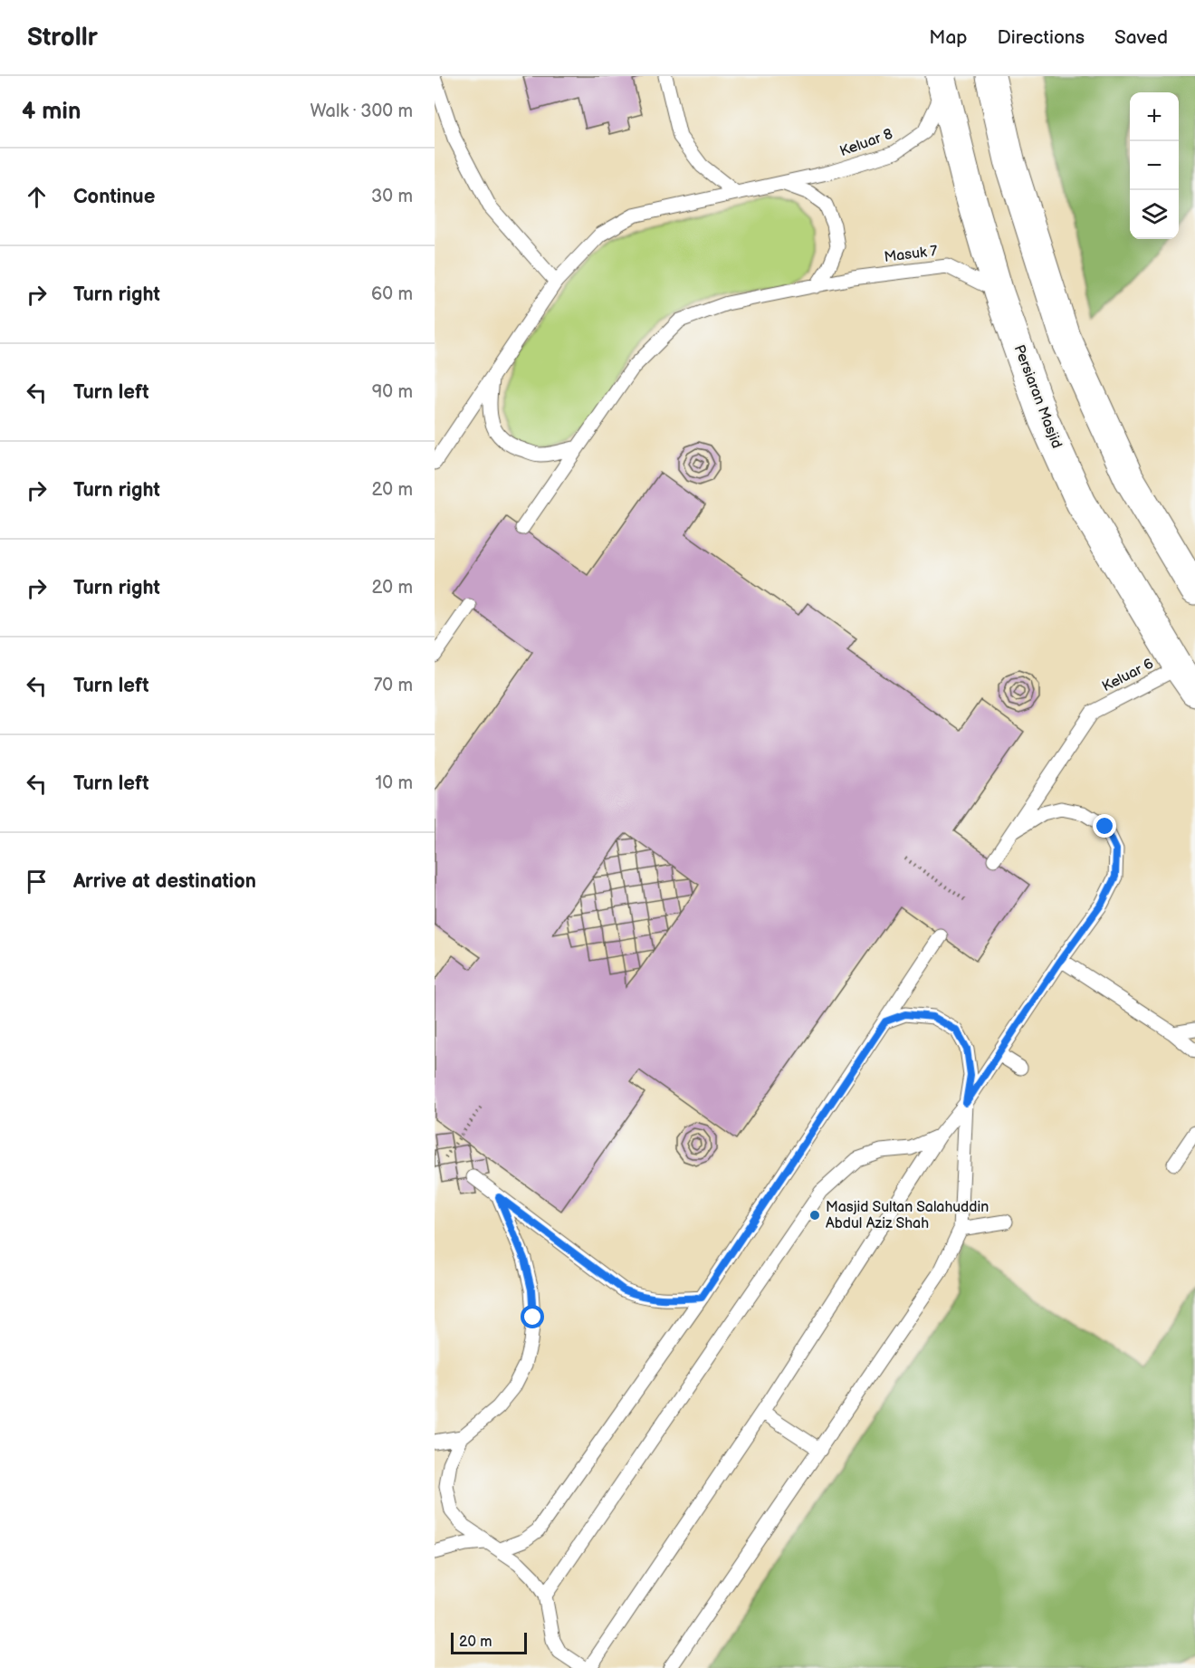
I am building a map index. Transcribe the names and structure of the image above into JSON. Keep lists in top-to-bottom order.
{
  "streets": {
    "main road": ["Persiaran Masjid"],
    "lane": ["Keluar 8", "Masuk 7", "Keluar 6"]
  },
  "crossings": [
    ["Keluar 8", "Persiaran Masjid"],
    ["Masuk 7", "Persiaran Masjid"],
    ["Persiaran Masjid", "Keluar 6"]
  ],
  "places": ["Masjid Sultan Salahuddin Abdul Aziz Shah"],
  "scale_bar": "20 m",
  "page": {
    "header": "Strollr",
    "nav": ["Map", "Directions", "Saved"],
    "heading": ["4 min", "Walk · 300 m"],
    "map_buttons": ["+", "−"],
    "list": [
      ["Continue", "30 m"],
      ["Turn right", "60 m"],
      ["Turn left", "90 m"],
      ["Turn right", "20 m"],
      ["Turn right", "20 m"],
      ["Turn left", "70 m"],
      ["Turn left", "10 m"],
      "Arrive at destination"
    ],
    "scale": "20 m"
  }
}
